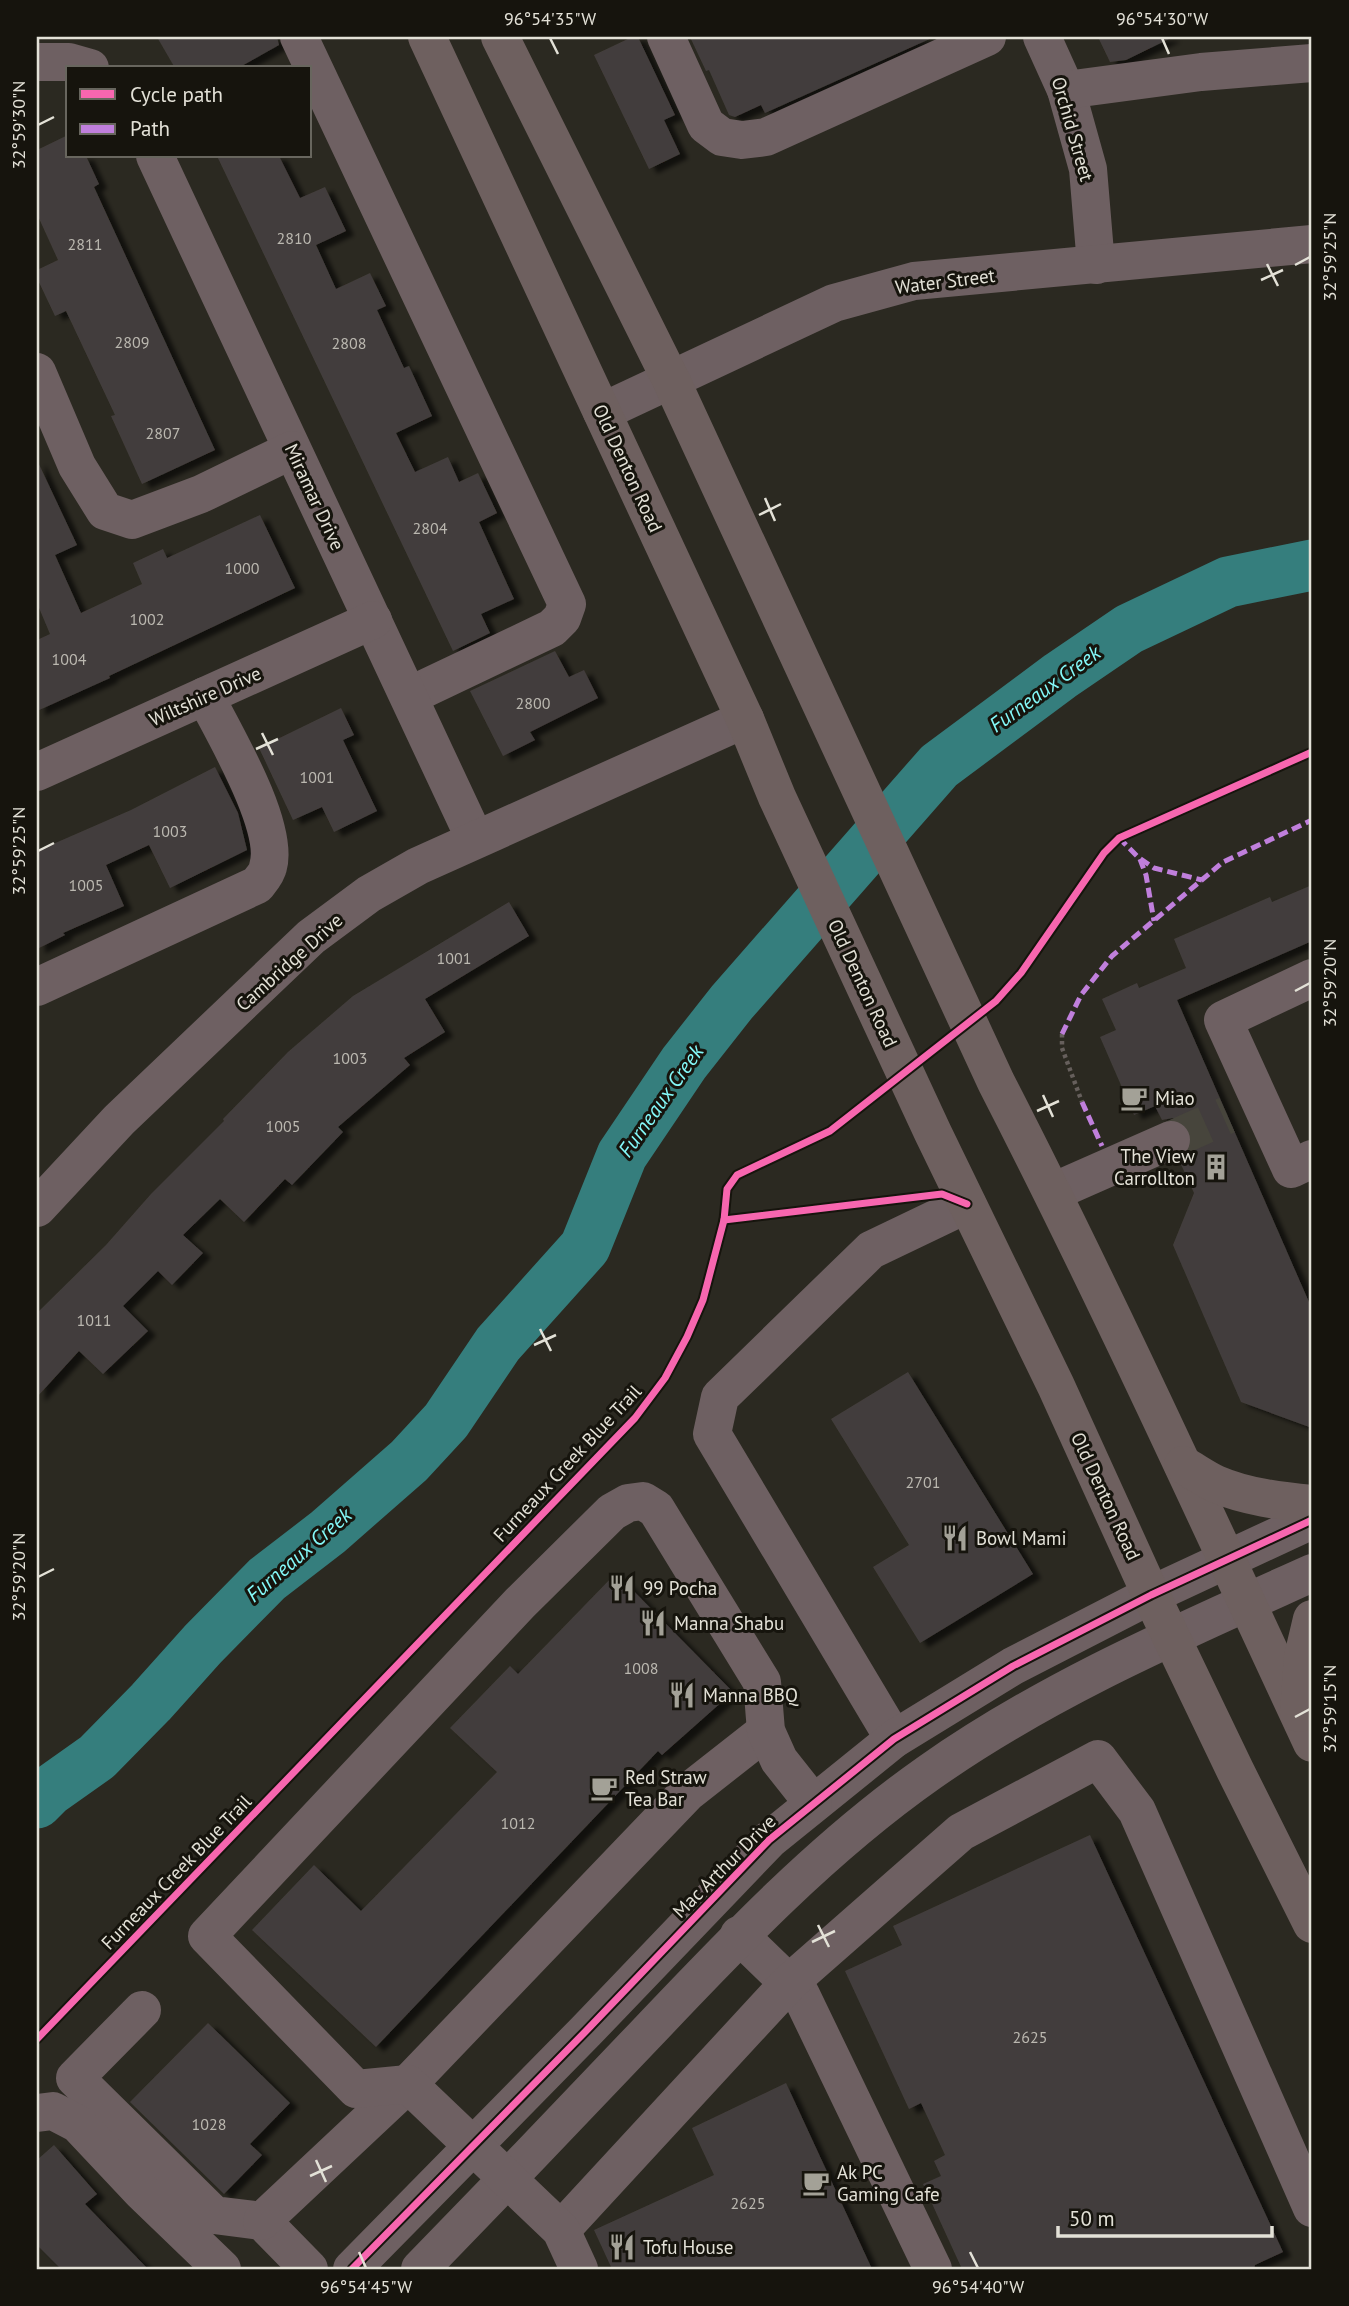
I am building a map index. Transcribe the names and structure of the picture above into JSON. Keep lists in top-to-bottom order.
{
  "streets": {
    "main road": ["Old Denton Road"],
    "street": [
      "Orchid Street",
      "Water Street",
      "Miramar Drive",
      "Wiltshire Drive",
      "Cambridge Drive",
      "Mac Arthur Drive"
    ],
    "cycle path": ["Furneaux Creek Blue Trail"]
  },
  "crossings": [
    ["Orchid Street", "Water Street"],
    ["Water Street", "Old Denton Road"],
    ["Old Denton Road", "Cambridge Drive"],
    ["Old Denton Road", "Mac Arthur Drive"],
    ["Miramar Drive", "Wiltshire Drive"],
    ["Miramar Drive", "Cambridge Drive"]
  ],
  "water": ["Furneaux Creek"],
  "places": {
    "cafe": ["Miao", "Red Straw Tea Bar", "Ak PC Gaming Cafe"],
    "building": ["The View Carrollton"],
    "restaurant": [
      "Bowl Mami",
      "99 Pocha",
      "Manna Shabu",
      "Manna BBQ",
      "Tofu House"
    ]
  },
  "house_numbers": [
    "2810",
    "2811",
    "2809",
    "2808",
    "2807",
    "2804",
    "1000",
    "1002",
    "1004",
    "2800",
    "1001",
    "1003",
    "1005",
    "1001",
    "1003",
    "1005",
    "1011",
    "2701",
    "1008",
    "1012",
    "2625",
    "1028",
    "2625"
  ],
  "legend": ["Cycle path", "Path"],
  "scale_bar": "50 m",
  "coordinates": [
    "96°54'35\"W",
    "96°54'30\"W",
    "32°59'30\"N",
    "32°59'25\"N",
    "32°59'20\"N",
    "32°59'15\"N",
    "96°54'45\"W",
    "96°54'40\"W"
  ]
}
